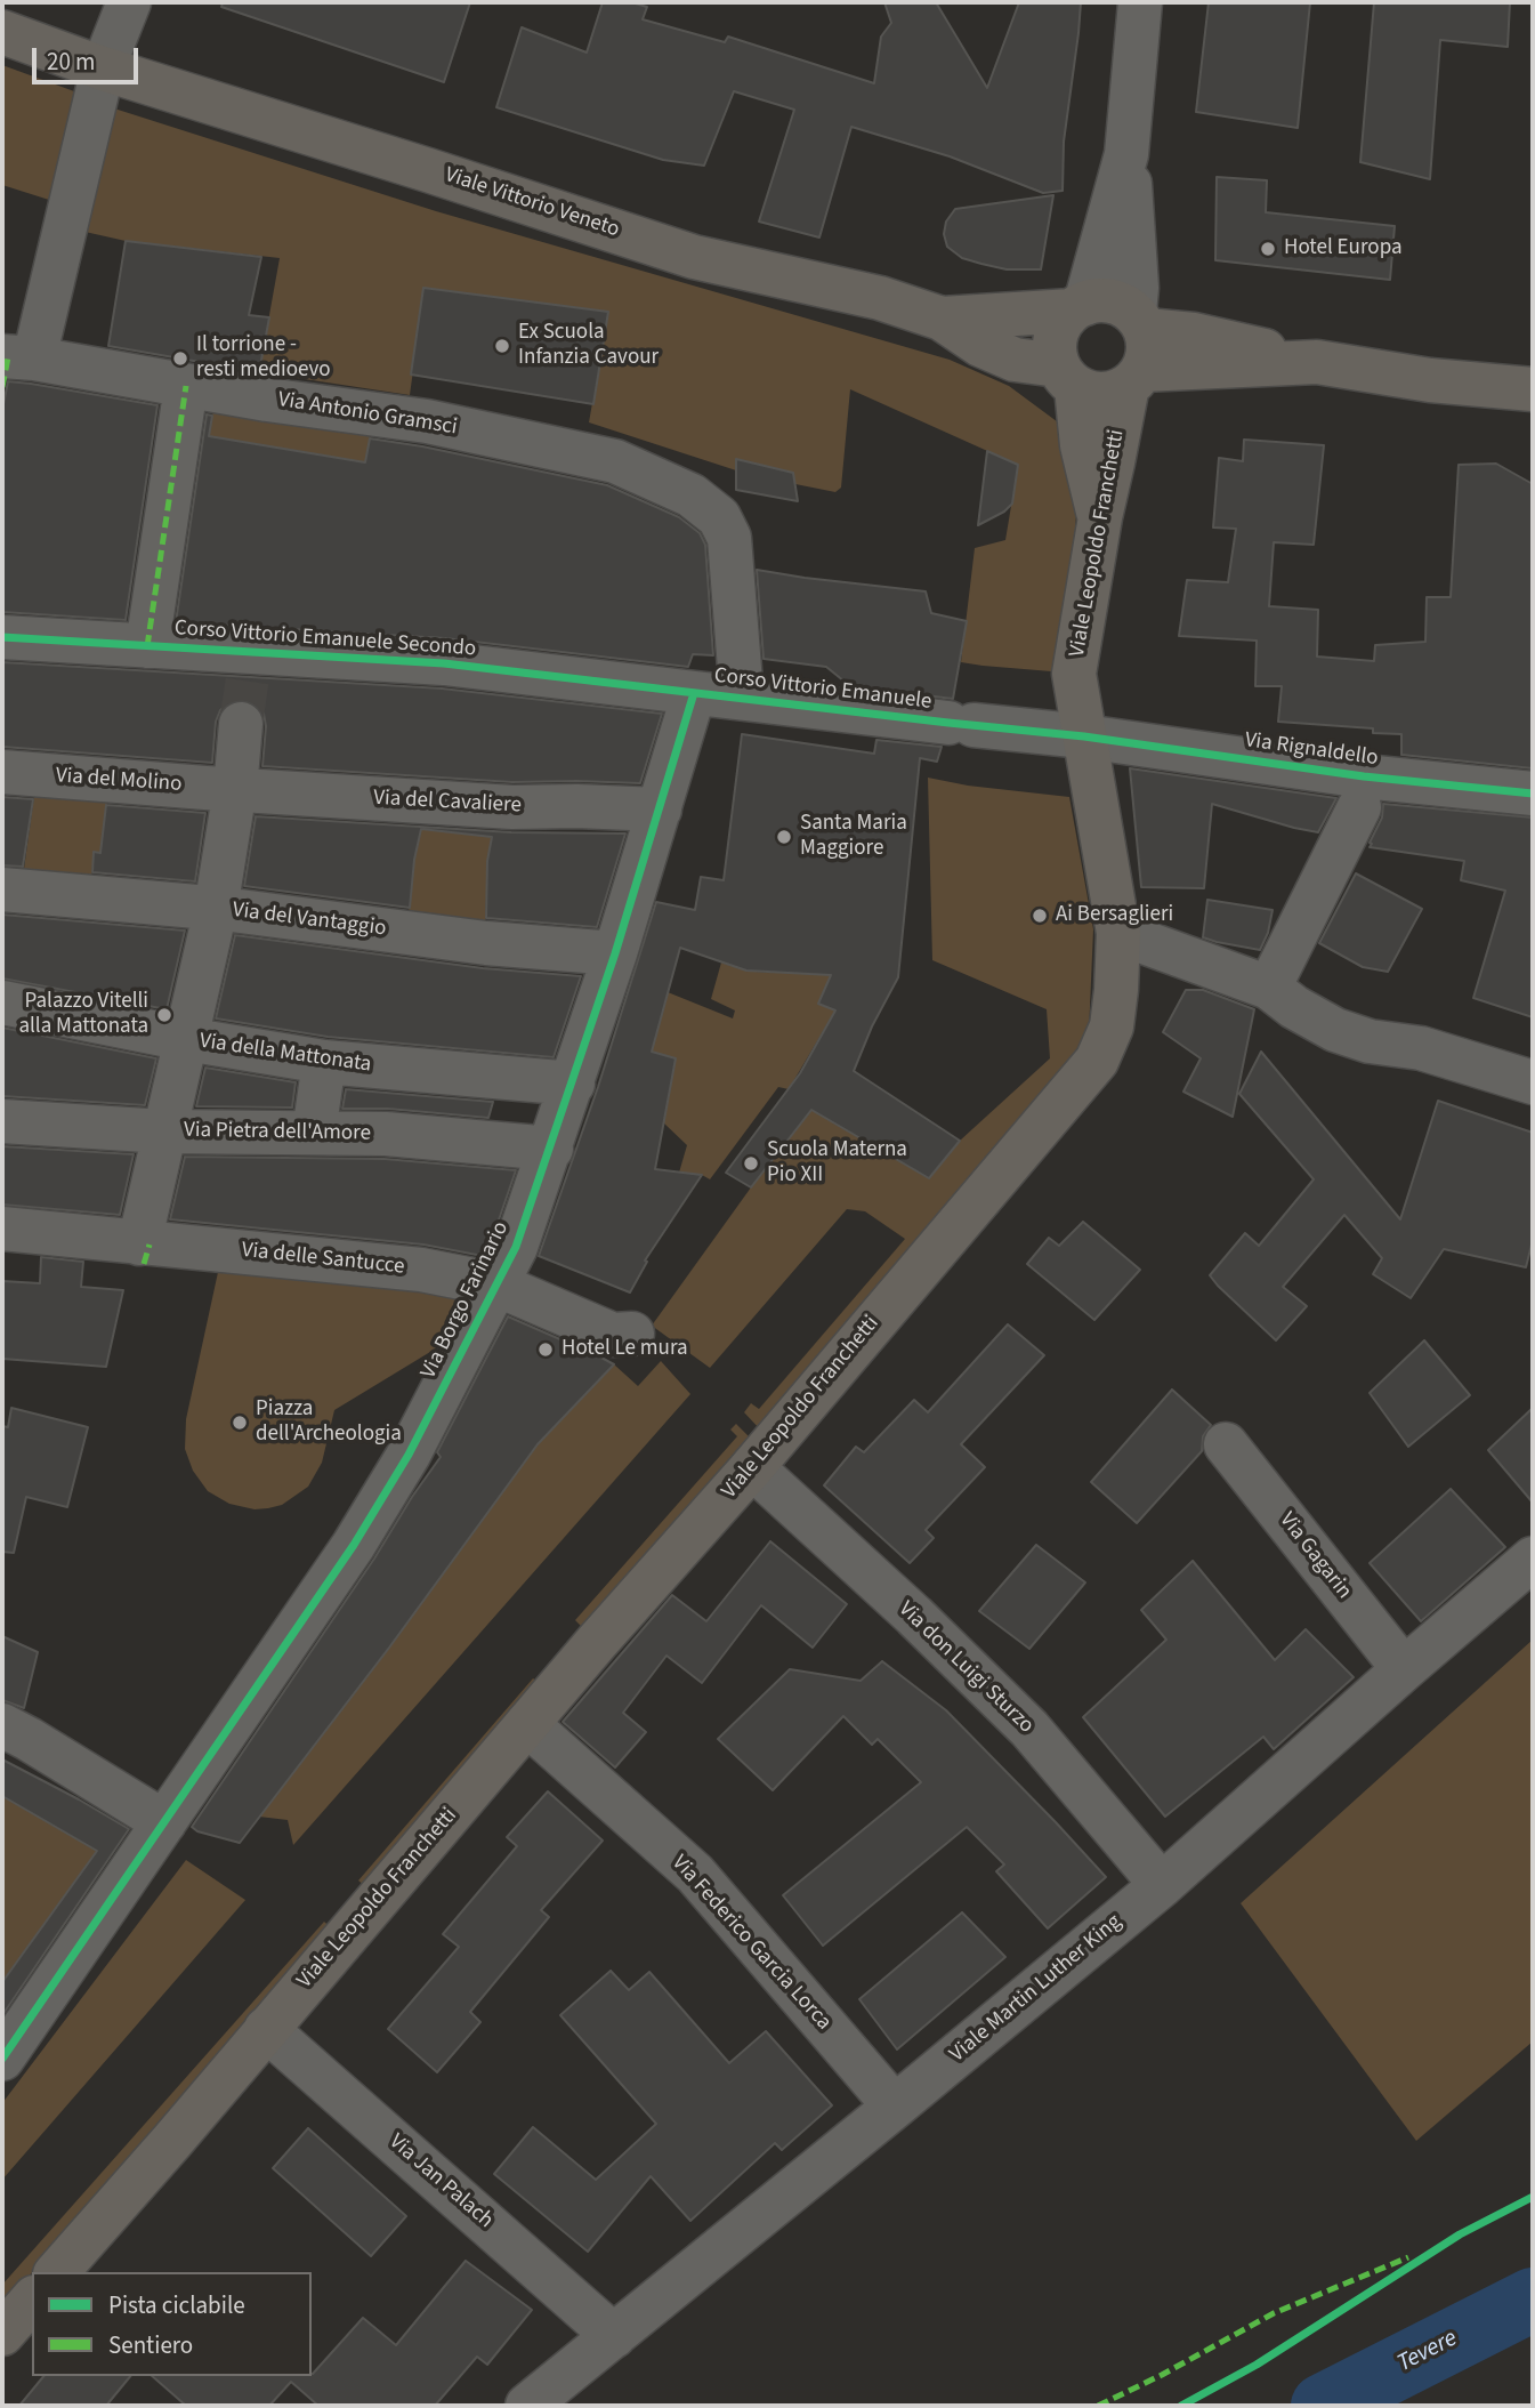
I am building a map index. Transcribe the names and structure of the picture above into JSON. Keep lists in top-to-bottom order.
{
  "streets": {
    "main road": ["Viale Vittorio Veneto", "Viale Leopoldo Franchetti"],
    "street": [
      "Via Antonio Gramsci",
      "Corso Vittorio Emanuele Secondo",
      "Corso Vittorio Emanuele",
      "Via Rignaldello",
      "Via del Molino",
      "Via del Cavaliere",
      "Via del Vantaggio",
      "Via della Mattonata",
      "Via Pietra dell'Amore",
      "Via delle Santucce",
      "Via Borgo Farinario",
      "Via Gagarin",
      "Via don Luigi Sturzo",
      "Via Federico Garcia Lorca",
      "Viale Martin Luther King",
      "Via Jan Palach"
    ]
  },
  "crossings": [
    ["Viale Vittorio Veneto", "Viale Leopoldo Franchetti"],
    ["Via Antonio Gramsci", "Corso Vittorio Emanuele"],
    ["Viale Leopoldo Franchetti", "Corso Vittorio Emanuele"],
    ["Viale Leopoldo Franchetti", "Via Rignaldello"],
    ["Viale Leopoldo Franchetti", "Via don Luigi Sturzo"],
    ["Viale Leopoldo Franchetti", "Via Federico Garcia Lorca"],
    ["Viale Leopoldo Franchetti", "Via Jan Palach"],
    ["Corso Vittorio Emanuele Secondo", "Corso Vittorio Emanuele"],
    ["Corso Vittorio Emanuele Secondo", "Via Borgo Farinario"],
    ["Corso Vittorio Emanuele", "Via Rignaldello"],
    ["Corso Vittorio Emanuele", "Via Borgo Farinario"],
    ["Via del Molino", "Via del Cavaliere"],
    ["Via del Cavaliere", "Via Borgo Farinario"],
    ["Via del Vantaggio", "Via Borgo Farinario"],
    ["Via della Mattonata", "Via Borgo Farinario"],
    ["Via Pietra dell'Amore", "Via Borgo Farinario"],
    ["Via delle Santucce", "Via Borgo Farinario"],
    ["Via Gagarin", "Viale Martin Luther King"],
    ["Via don Luigi Sturzo", "Viale Martin Luther King"],
    ["Via Federico Garcia Lorca", "Viale Martin Luther King"],
    ["Viale Martin Luther King", "Via Jan Palach"]
  ],
  "water": ["Tevere"],
  "places": [
    "Hotel Europa",
    "Ex Scuola Infanzia Cavour",
    "Il torrione - resti medioevo",
    "Santa Maria Maggiore",
    "Ai Bersaglieri",
    "Palazzo Vitelli alla Mattonata",
    "Scuola Materna Pio XII",
    "Hotel Le mura",
    "Piazza dell'Archeologia"
  ],
  "legend": ["Pista ciclabile", "Sentiero"],
  "scale_bar": "20 m"
}
